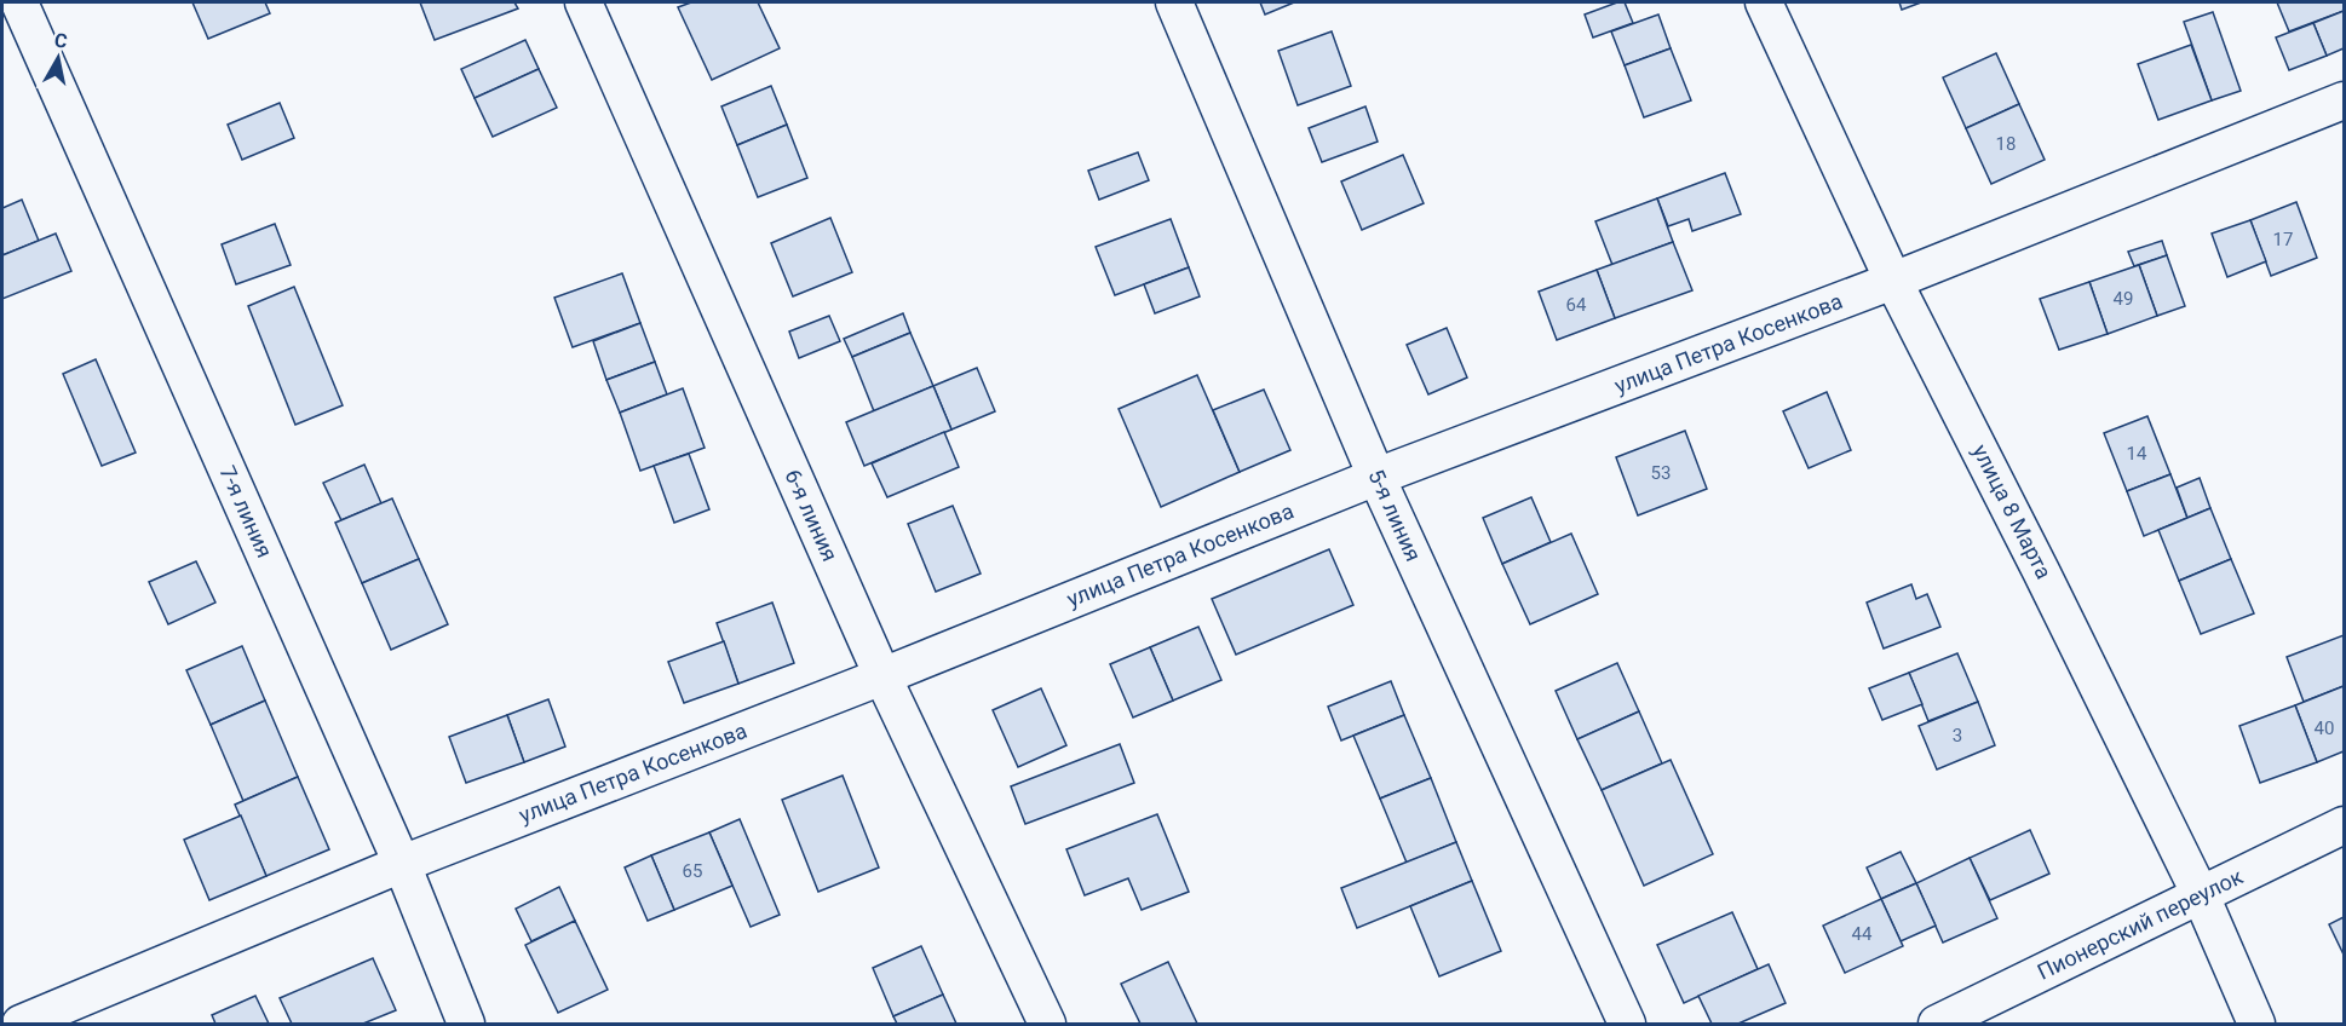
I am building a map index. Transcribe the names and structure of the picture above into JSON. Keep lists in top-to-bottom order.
{
  "streets": {
    "street": [
      "улица Петра Косенкова",
      "7-я линия",
      "улица 8 Марта",
      "6-я линия",
      "5-я линия",
      "Пионерский переулок"
    ]
  },
  "crossings": [
    ["улица Петра Косенкова", "7-я линия"],
    ["улица Петра Косенкова", "улица 8 Марта"],
    ["улица Петра Косенкова", "6-я линия"],
    ["улица Петра Косенкова", "5-я линия"],
    ["улица 8 Марта", "Пионерский переулок"]
  ],
  "house_numbers": [
    "18",
    "17",
    "49",
    "64",
    "14",
    "53",
    "40",
    "3",
    "65",
    "44"
  ],
  "north": "top"
}
